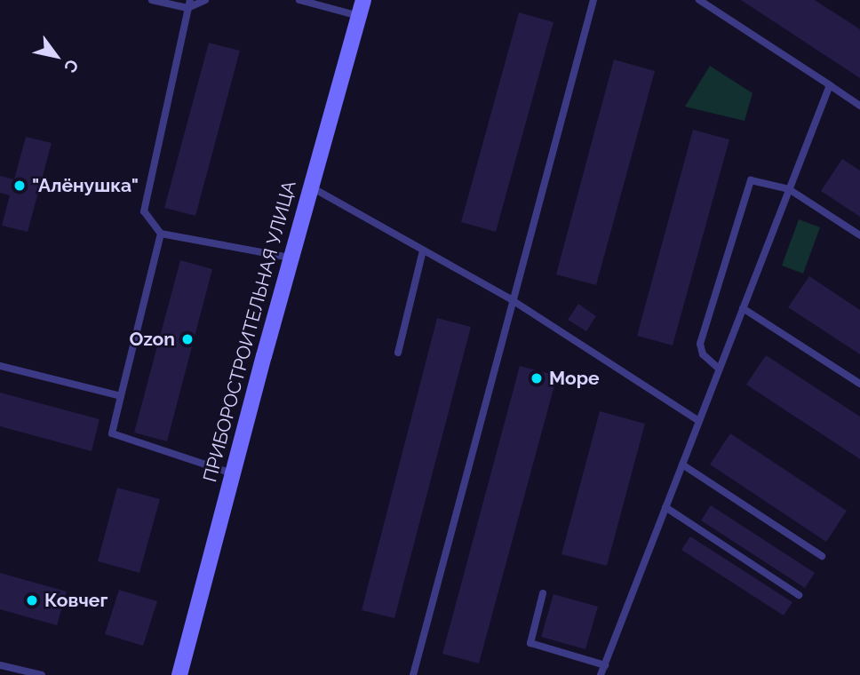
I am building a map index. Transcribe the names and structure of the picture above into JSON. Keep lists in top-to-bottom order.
{
  "streets": {
    "main road": ["ПРИБОРОСТРОИТЕЛЬНАЯ УЛИЦА"]
  },
  "places": [
    "\"Алёнушка\"",
    "Ozon",
    "Море",
    "Ковчег"
  ],
  "north": "bottom right"
}
